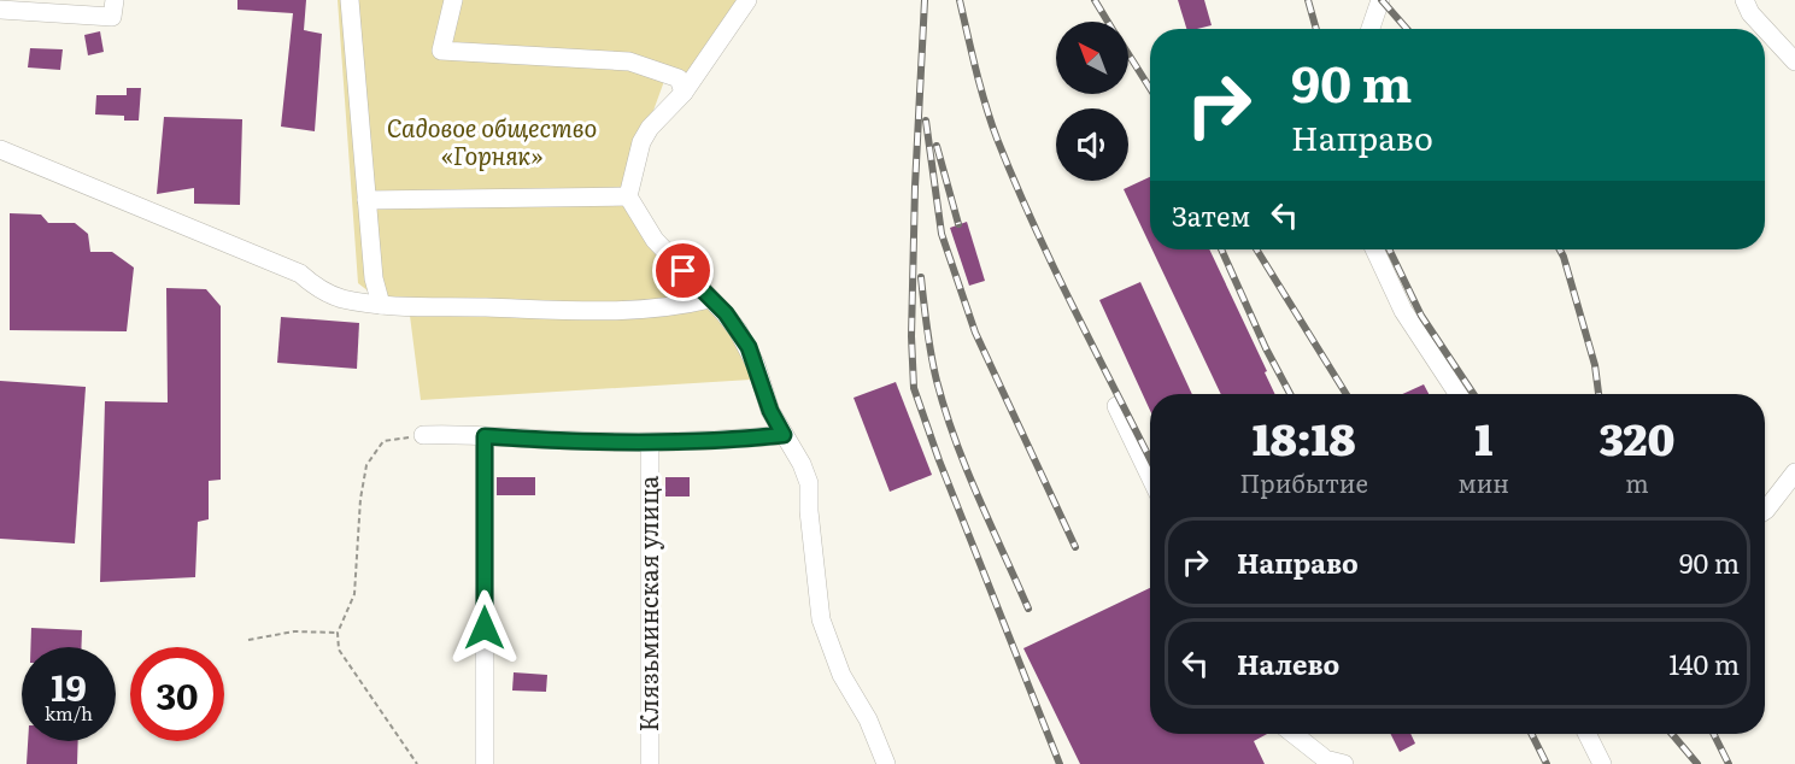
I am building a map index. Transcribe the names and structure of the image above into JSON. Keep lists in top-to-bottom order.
{
  "streets": {
    "street": ["Клязьминская улица"]
  },
  "parks": ["Садовое общество «Горняк»"],
  "north": "top left",
  "page": {
    "turn": ["90 m", "Направо"],
    "then": "Затем",
    "eta": [
      "18:18",
      "Прибытие",
      "1",
      "мин",
      "320",
      "m"
    ],
    "list": [
      {
        "name": "Направо",
        "value": "90 m"
      },
      {
        "name": "Налево",
        "value": "140 m"
      }
    ],
    "speed": "19 km/h",
    "limit": "30"
  }
}
